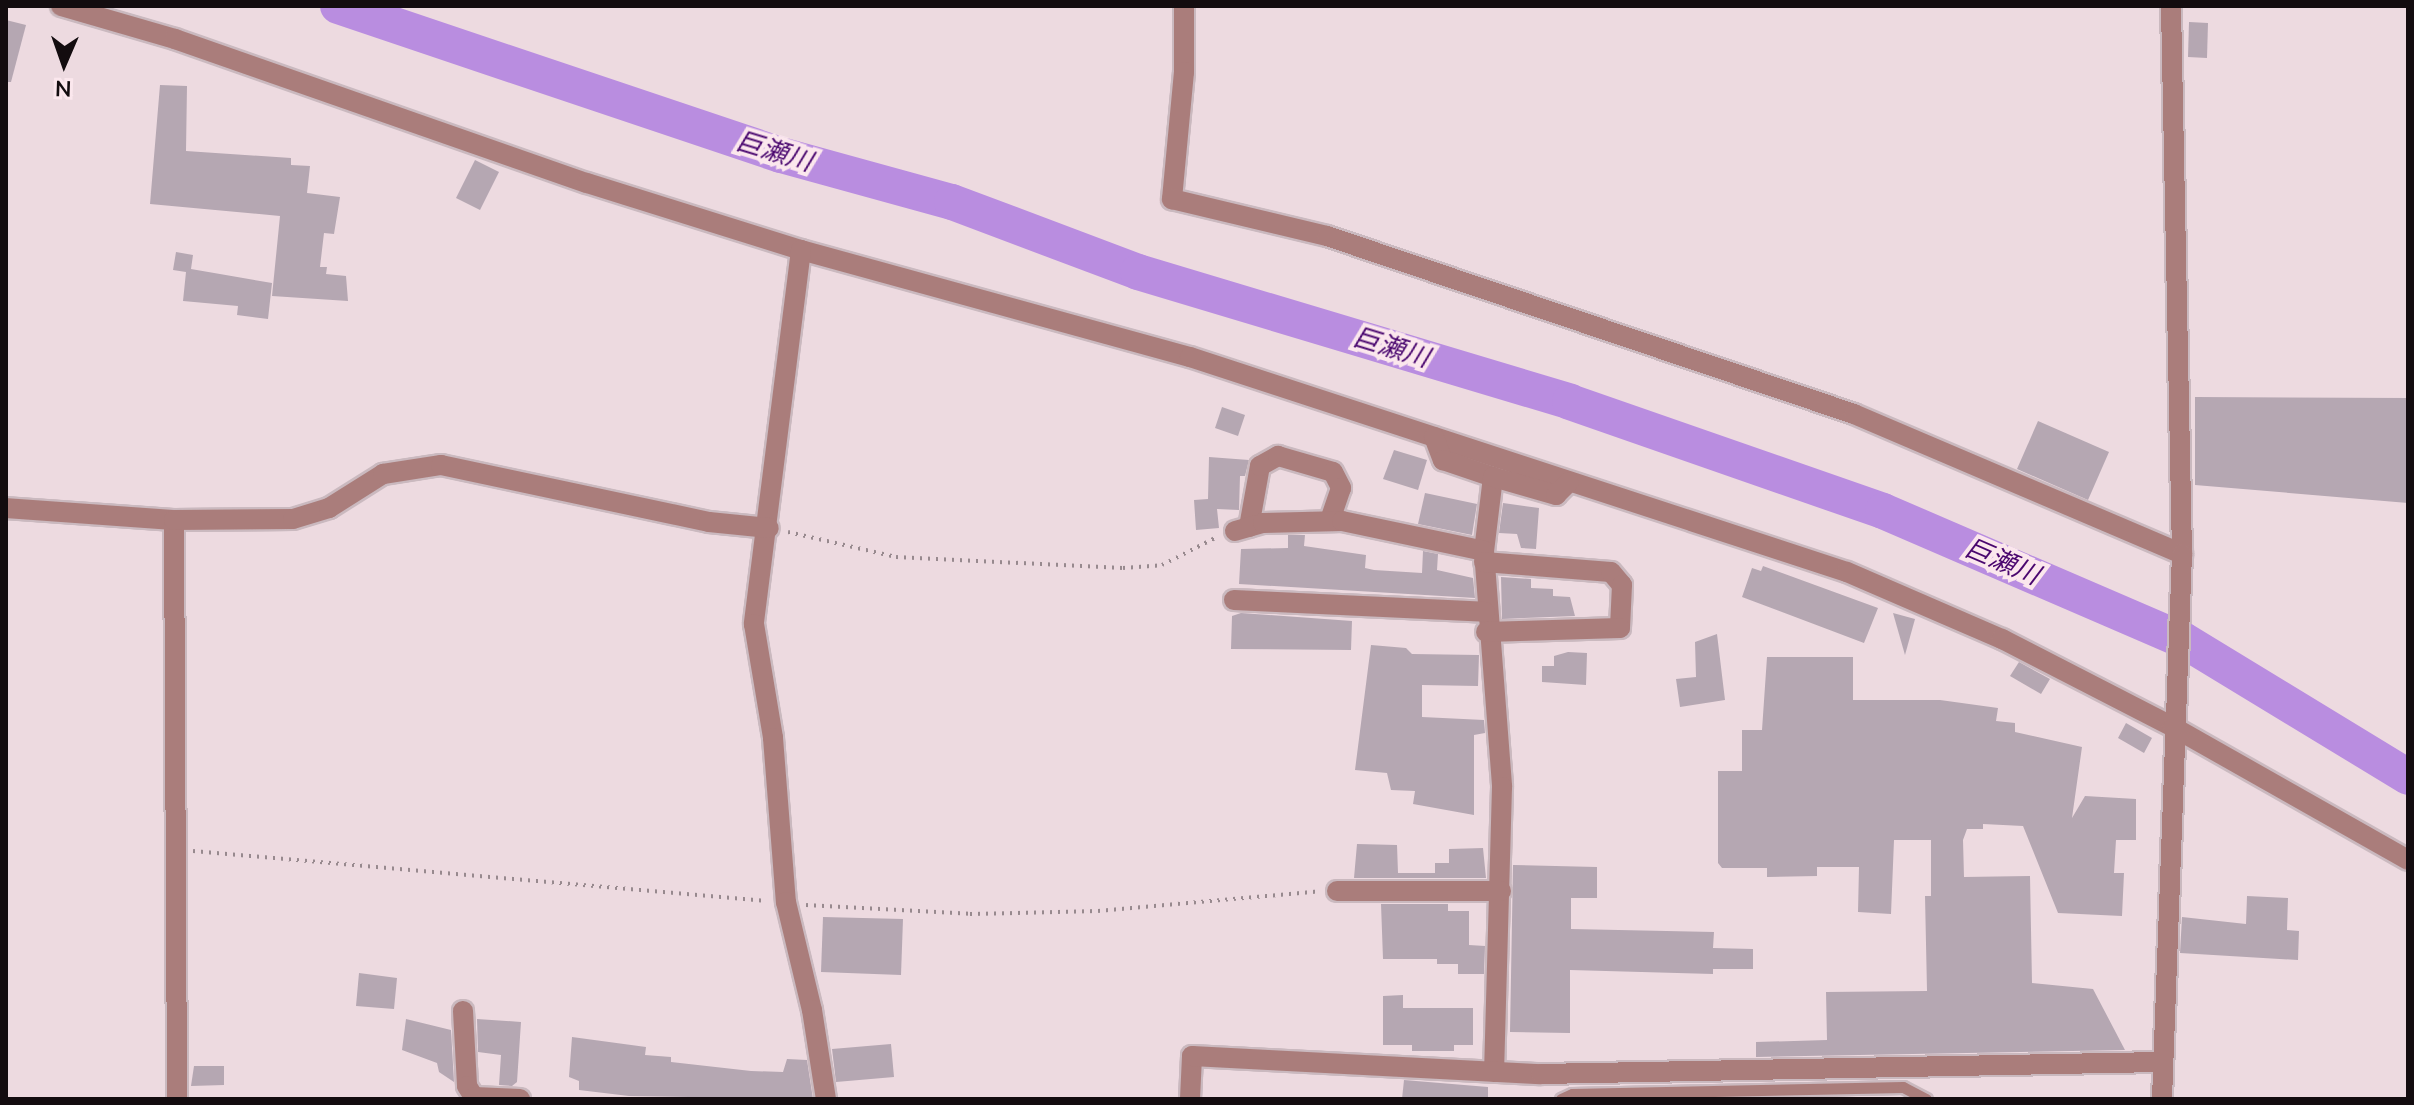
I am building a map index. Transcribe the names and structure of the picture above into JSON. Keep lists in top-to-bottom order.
{
  "water": ["巨瀬川"],
  "north": "bottom"
}
